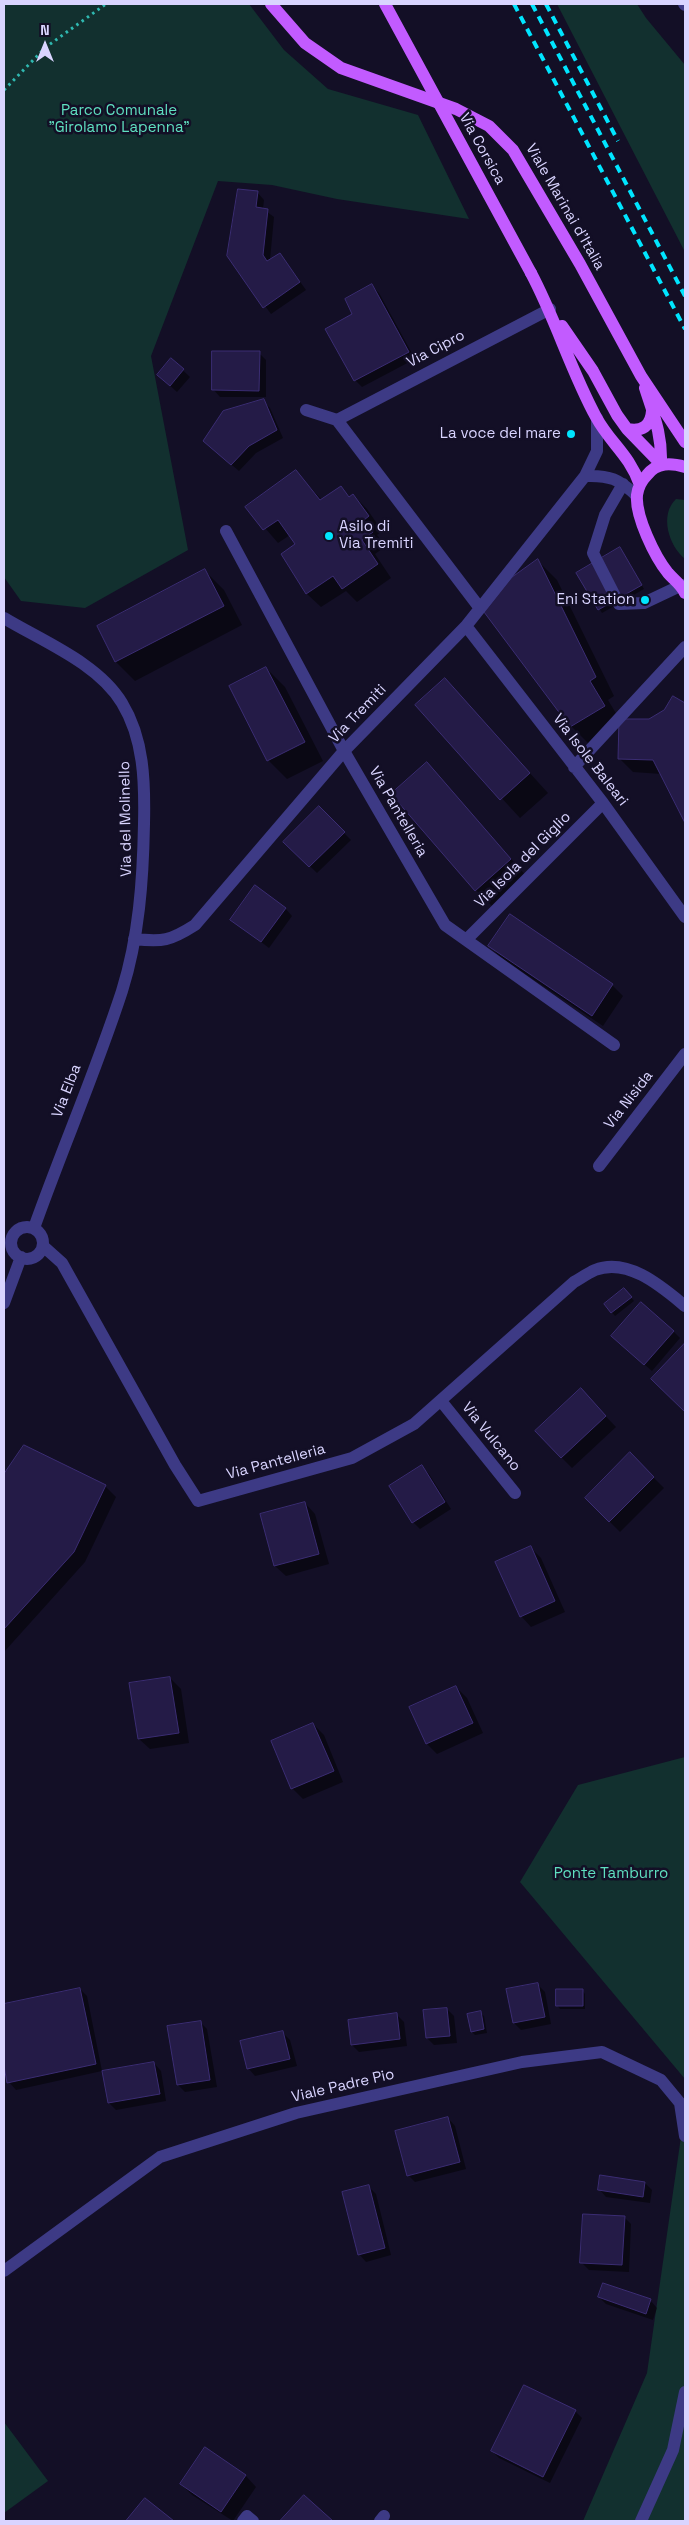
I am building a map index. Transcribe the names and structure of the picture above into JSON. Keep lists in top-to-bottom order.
{
  "streets": {
    "main road": ["Via Corsica", "Viale Marinai d'Italia"],
    "street": [
      "Via Cipro",
      "Via Tremiti",
      "Via Isole Baleari",
      "Via Pantelleria",
      "Via del Molinello",
      "Via Isola del Giglio",
      "Via Elba",
      "Via Nisida",
      "Via Vulcano",
      "Viale Padre Pio"
    ]
  },
  "crossings": [
    ["Via Corsica", "Viale Marinai d'Italia"],
    ["Via Corsica", "Via Cipro"],
    ["Via Corsica", "Via Tremiti"],
    ["Via Tremiti", "Via Isole Baleari"],
    ["Via Tremiti", "Via Pantelleria"],
    ["Via Tremiti", "Via del Molinello"],
    ["Via Isole Baleari", "Via Isola del Giglio"],
    ["Via Pantelleria", "Via Isola del Giglio"],
    ["Via Pantelleria", "Via Elba"],
    ["Via Pantelleria", "Via Vulcano"],
    ["Via del Molinello", "Via Elba"]
  ],
  "parks": ["Parco Comunale \"Girolamo Lapenna\"", "Ponte Tamburro"],
  "places": ["La voce del mare", "Asilo di Via Tremiti", "Eni Station"],
  "north": "top"
}
